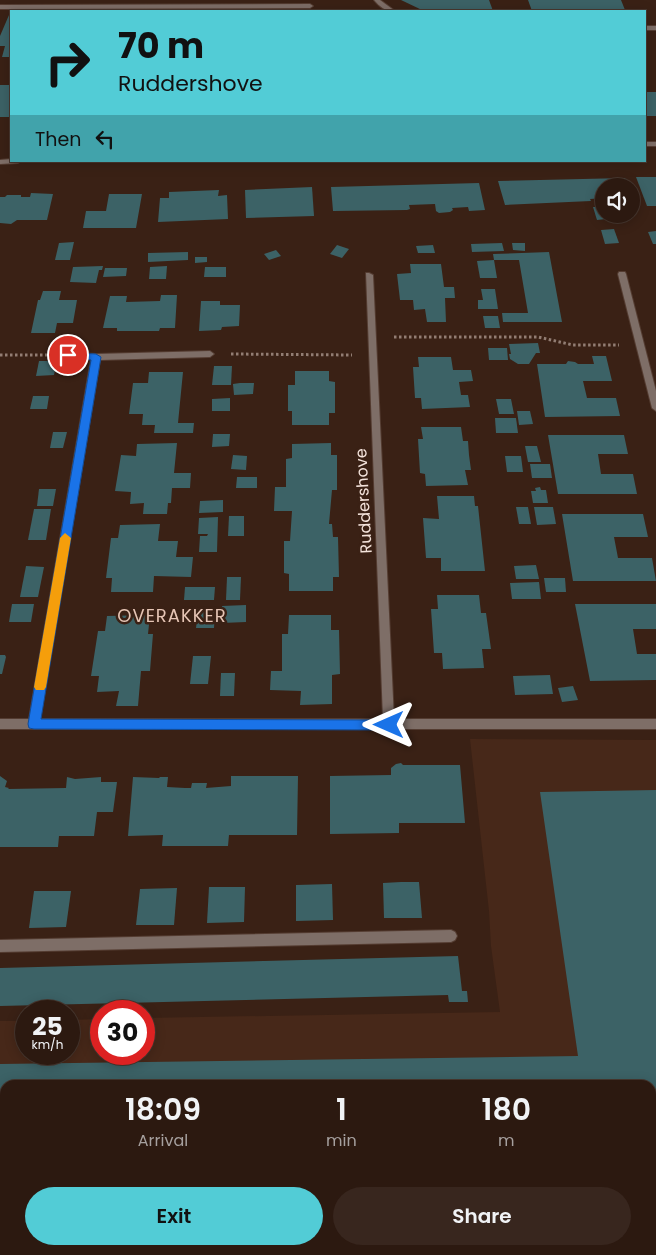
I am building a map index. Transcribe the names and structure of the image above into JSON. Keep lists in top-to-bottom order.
{
  "streets": {
    "street": ["Ruddershove"]
  },
  "districts": ["OVERAKKER"],
  "page": {
    "turn": ["70 m", "Ruddershove"],
    "then": "Then",
    "speed": "25 km/h",
    "limit": "30",
    "eta": [
      "18:09",
      "Arrival",
      "1",
      "min",
      "180",
      "m"
    ],
    "buttons": ["Exit", "Share"]
  }
}
